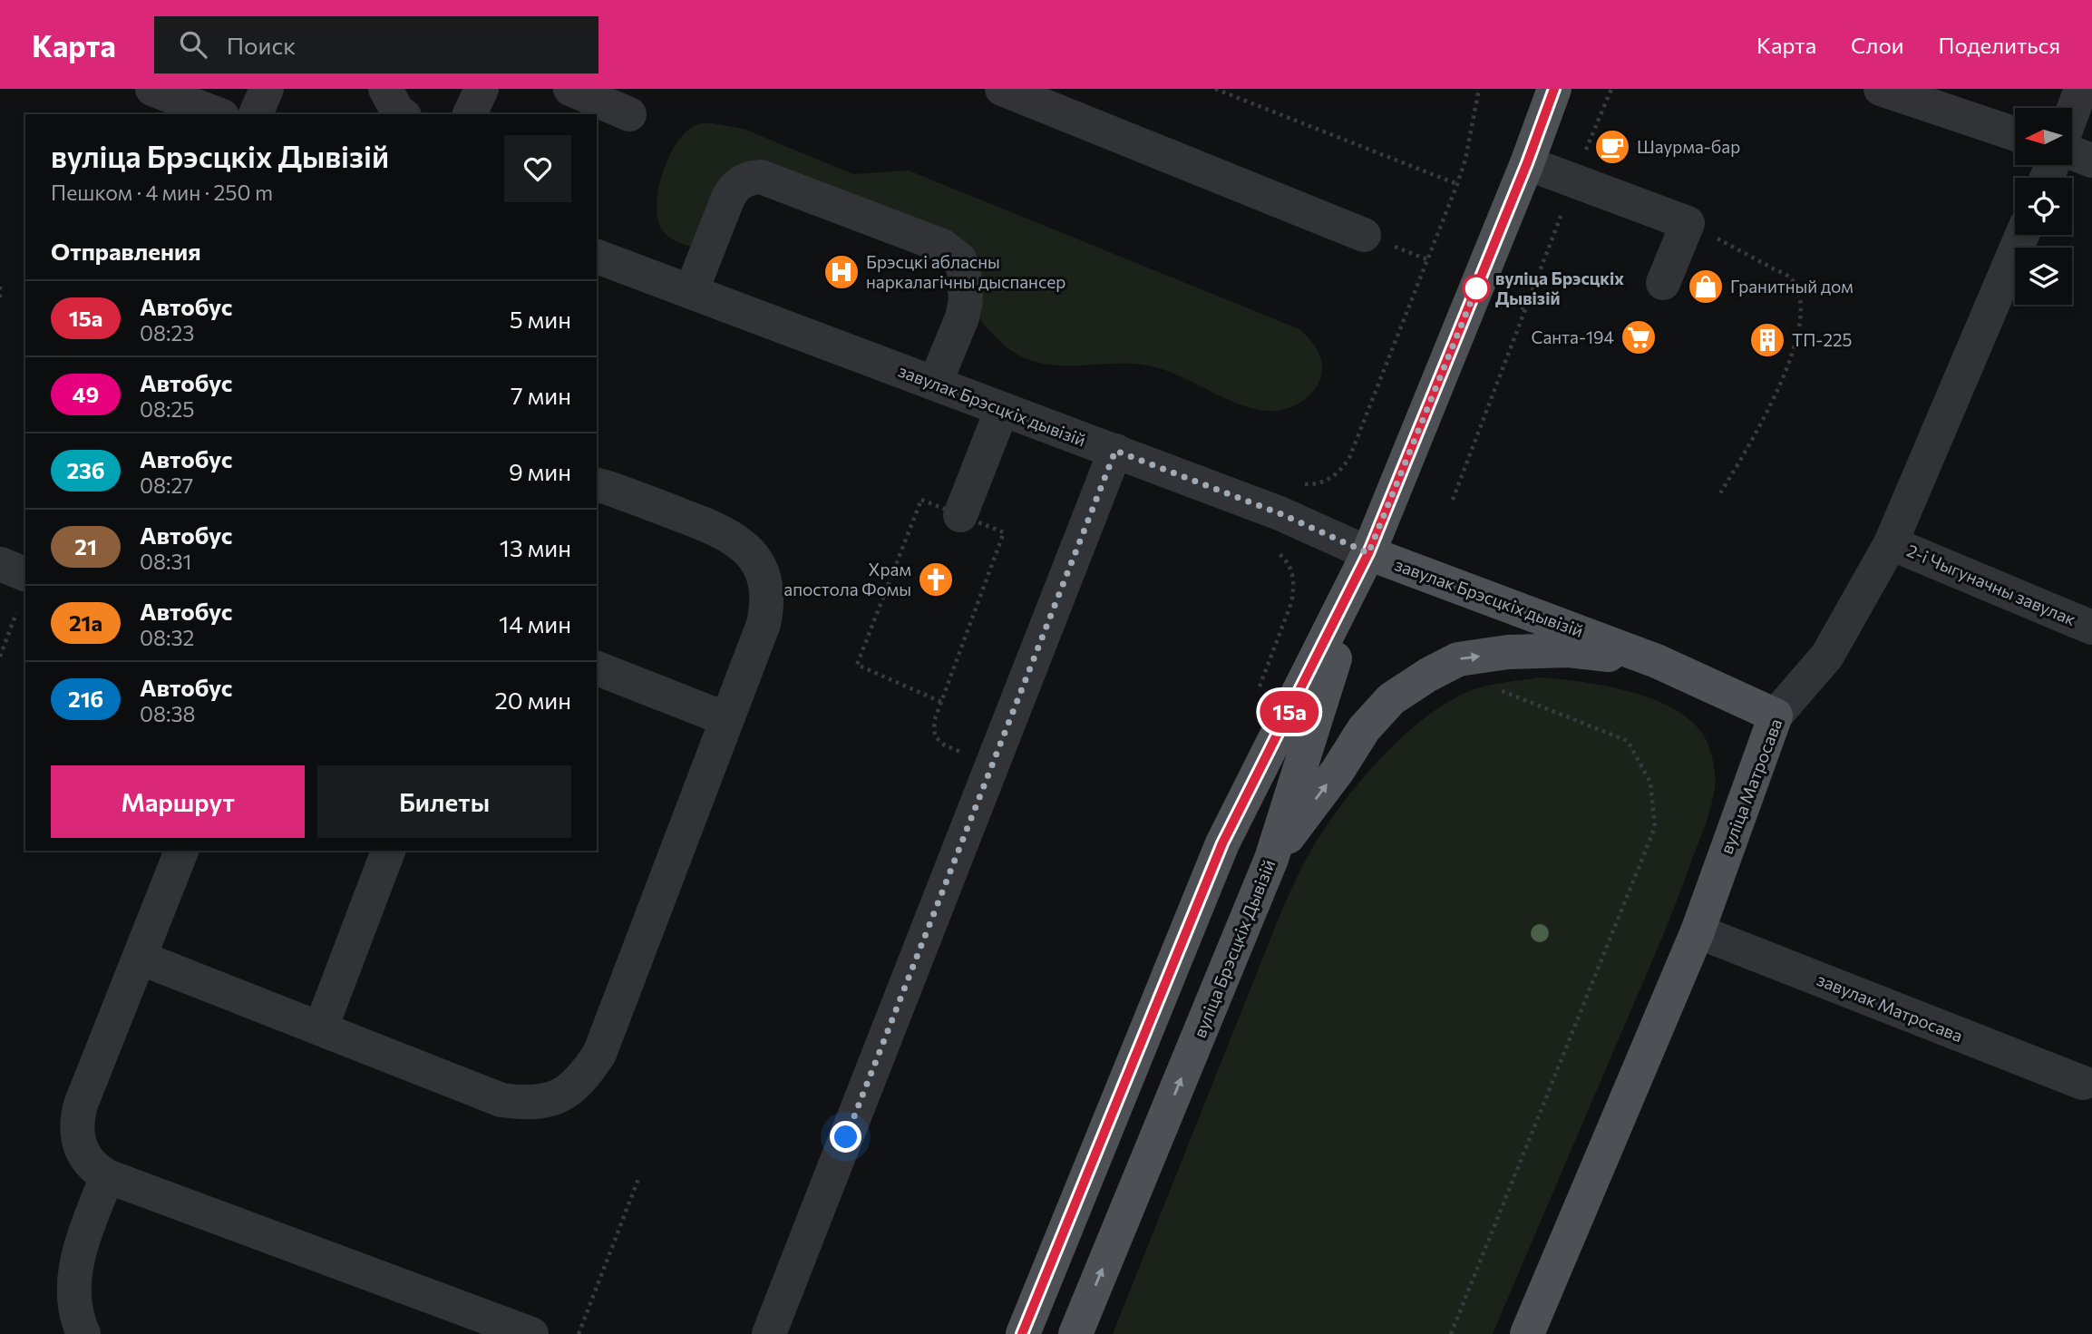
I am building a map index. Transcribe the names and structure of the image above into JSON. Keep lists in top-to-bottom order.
{
  "streets": {
    "main road": ["завулак Брэсцкіх дывізій", "вуліца Матросава", "вуліца Брэсцкіх Дывізій"],
    "street": ["2-і Чыгуначны завулак", "завулак Матросава"]
  },
  "crossings": [
    ["завулак Брэсцкіх дывізій", "вуліца Матросава"],
    ["завулак Брэсцкіх дывізій", "вуліца Брэсцкіх Дывізій"],
    ["2-і Чыгуначны завулак", "вуліца Матросава"],
    ["вуліца Матросава", "завулак Матросава"]
  ],
  "places": {
    "cafe": ["Шаурма-бар"],
    "hospital": ["Брэсцкі абласны наркалагічны дыспансер"],
    "shop": ["Гранитный дом"],
    "other": ["вуліца Брэсцкіх Дывізій"],
    "supermarket": ["Санта-194"],
    "building": ["ТП-225"],
    "church": ["Храм апостола Фомы"]
  },
  "lines": ["bus line 15а"],
  "north": "left",
  "page": {
    "header": "Карта",
    "search": "Поиск",
    "nav": ["Карта", "Слои", "Поделиться"],
    "on_map": "15а",
    "heading": [
      ["вуліца Брэсцкіх Дывізій", "Пешком · 4 мин · 250 m"],
      "Отправления"
    ],
    "list": [
      {
        "mark": "15а",
        "name": "Автобус",
        "note": "08:23",
        "value": "5 мин"
      },
      {
        "mark": "49",
        "name": "Автобус",
        "note": "08:25",
        "value": "7 мин"
      },
      {
        "mark": "23б",
        "name": "Автобус",
        "note": "08:27",
        "value": "9 мин"
      },
      {
        "mark": "21",
        "name": "Автобус",
        "note": "08:31",
        "value": "13 мин"
      },
      {
        "mark": "21а",
        "name": "Автобус",
        "note": "08:32",
        "value": "14 мин"
      },
      {
        "mark": "21б",
        "name": "Автобус",
        "note": "08:38",
        "value": "20 мин"
      }
    ],
    "buttons": ["Маршрут", "Билеты"]
  }
}
